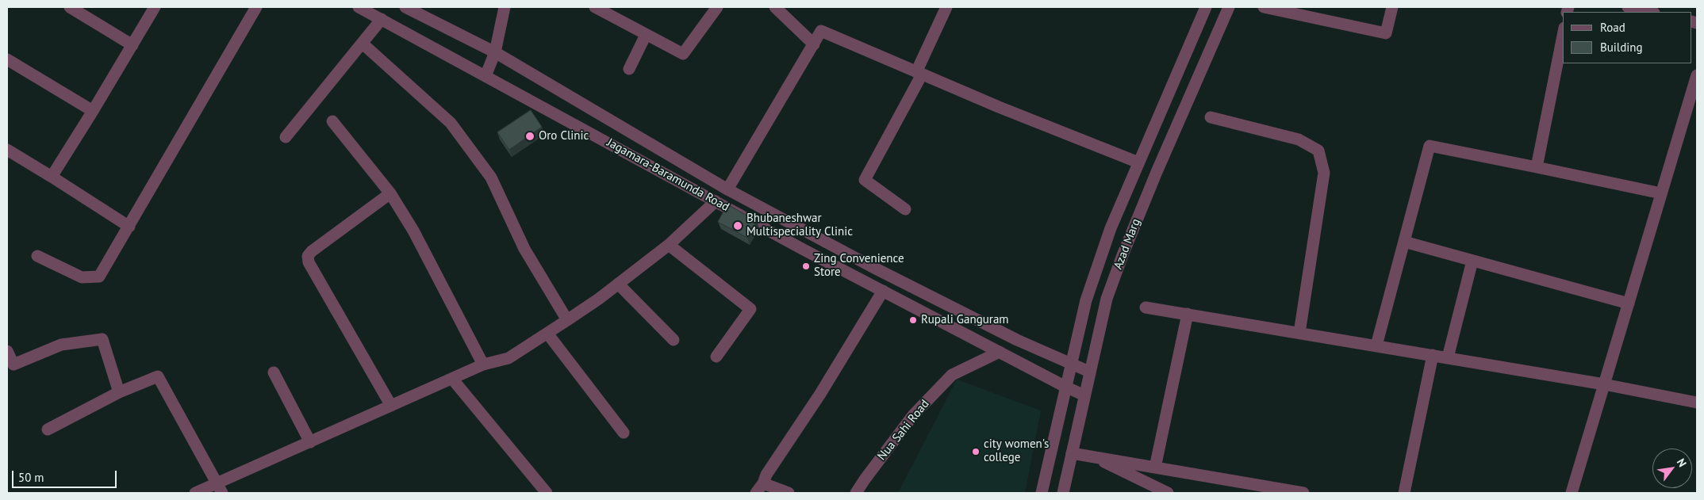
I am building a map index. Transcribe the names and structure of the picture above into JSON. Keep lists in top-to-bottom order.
{
  "streets": {
    "street": ["Jagamara-Baramunda Road", "Azad Marg", "Nua Sahi Road"]
  },
  "crossings": [
    ["Jagamara-Baramunda Road", "Azad Marg"],
    ["Jagamara-Baramunda Road", "Nua Sahi Road"]
  ],
  "places": [
    "Oro Clinic",
    "Bhubaneshwar Multispeciality Clinic",
    "Zing Convenience Store",
    "Rupali Ganguram",
    "city women's college"
  ],
  "legend": ["Road", "Building"],
  "scale_bar": "50 m",
  "north": "top right"
}
